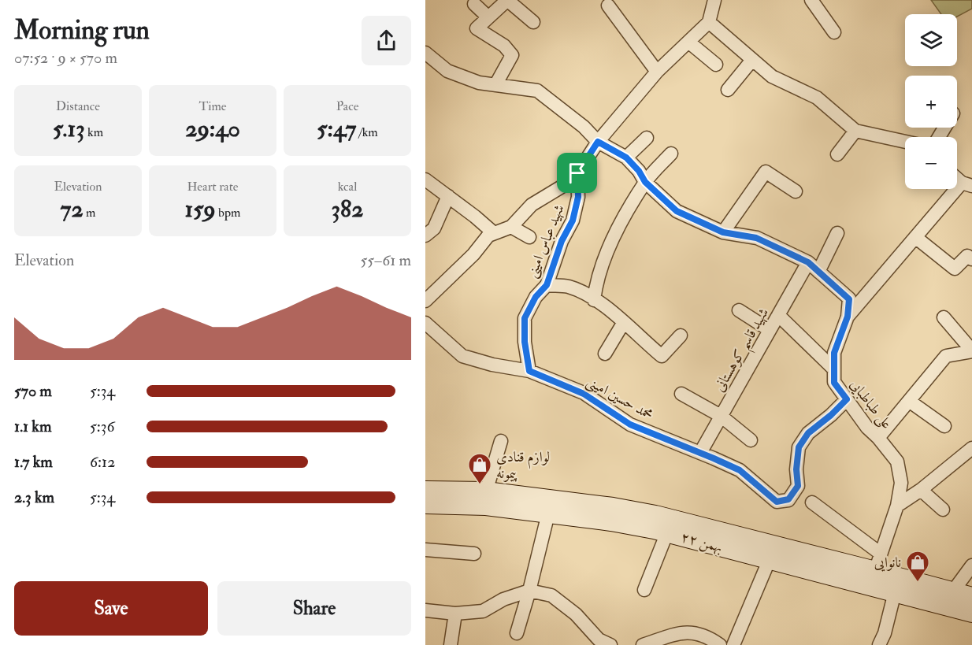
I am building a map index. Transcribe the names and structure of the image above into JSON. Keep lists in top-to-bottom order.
{
  "streets": {
    "main road": ["۲۲ بهمن"],
    "street": [
      "شهید عباس امینی",
      "شهید قاسم کوهستانی",
      "محمد حسین امینی",
      "علی طباطبایی"
    ]
  },
  "crossings": [
    ["شهید عباس امینی", "محمد حسین امینی"],
    ["شهید قاسم کوهستانی", "محمد حسین امینی"],
    ["شهید قاسم کوهستانی", "علی طباطبایی"],
    ["محمد حسین امینی", "علی طباطبایی"],
    ["علی طباطبایی", "۲۲ بهمن"]
  ],
  "places": {
    "shop": ["لوازم قنادی پیمونه", "نانوایی"]
  },
  "page": {
    "heading": ["Morning run", "07:52 · 9 × 570 m"],
    "map_buttons": ["+", "−"],
    "stats": [
      ["Distance", "5.13 km"],
      ["Time", "29:40"],
      ["Pace", "5:47 /km"],
      ["Elevation", "72 m"],
      ["Heart rate", "159 bpm"],
      ["kcal", "382"]
    ],
    "chart": ["Elevation", "55–61 m"],
    "list": [
      {
        "name": "570 m",
        "note": "5:34"
      },
      {
        "name": "1.1 km",
        "note": "5:36"
      },
      {
        "name": "1.7 km",
        "note": "6:12"
      },
      {
        "name": "2.3 km",
        "note": "5:34"
      }
    ],
    "buttons": ["Save", "Share"]
  }
}
